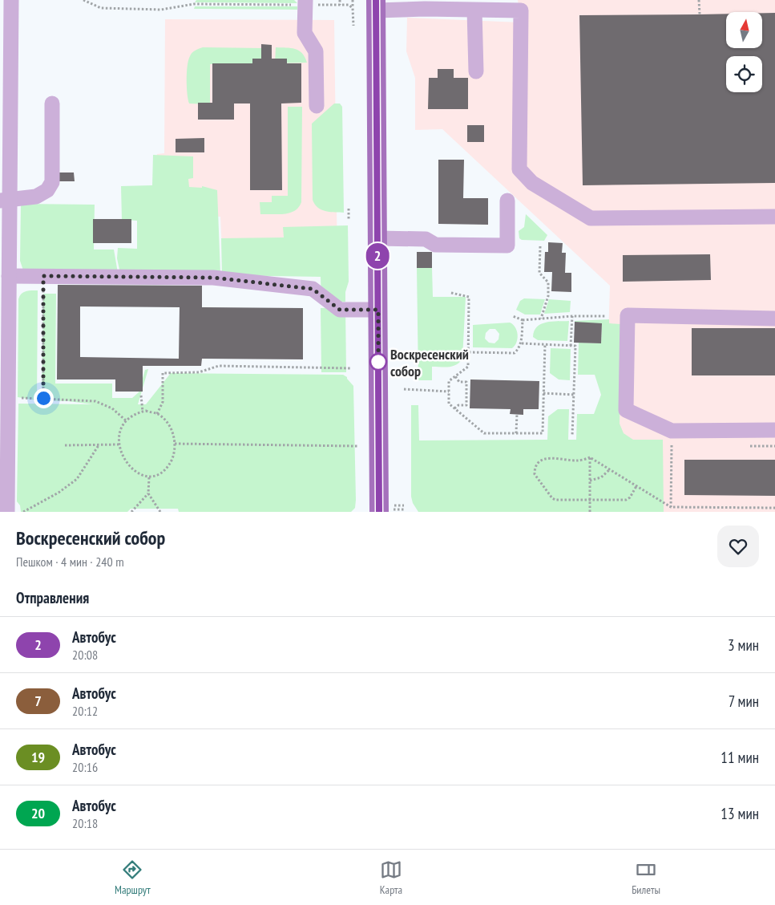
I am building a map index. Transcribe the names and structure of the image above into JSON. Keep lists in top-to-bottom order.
{
  "places": ["Воскресенский собор"],
  "lines": ["bus line 2"],
  "north": "top",
  "page": {
    "on_map": "2",
    "heading": [
      ["Воскресенский собор", "Пешком · 4 мин · 240 m"],
      "Отправления"
    ],
    "list": [
      {
        "mark": "2",
        "name": "Автобус",
        "note": "20:08",
        "value": "3 мин"
      },
      {
        "mark": "7",
        "name": "Автобус",
        "note": "20:12",
        "value": "7 мин"
      },
      {
        "mark": "19",
        "name": "Автобус",
        "note": "20:16",
        "value": "11 мин"
      },
      {
        "mark": "20",
        "name": "Автобус",
        "note": "20:18",
        "value": "13 мин"
      }
    ],
    "tabs": ["Маршрут", "Карта", "Билеты"]
  }
}
